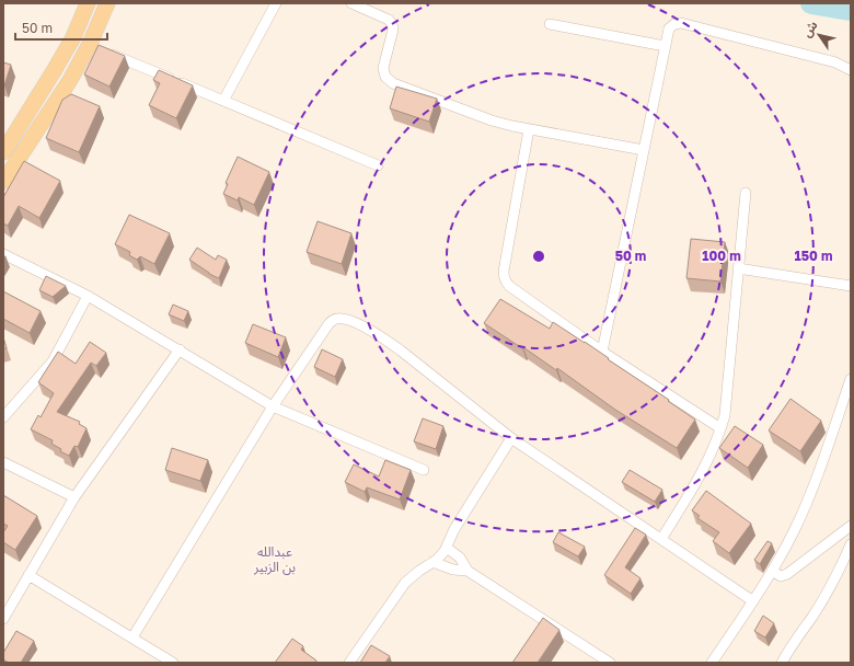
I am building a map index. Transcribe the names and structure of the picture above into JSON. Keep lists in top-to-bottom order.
{
  "districts": ["عبدالله بن الزبير"],
  "scale_bar": "50 m",
  "north": "top left",
  "rings": ["50 m", "100 m", "150 m"]
}
